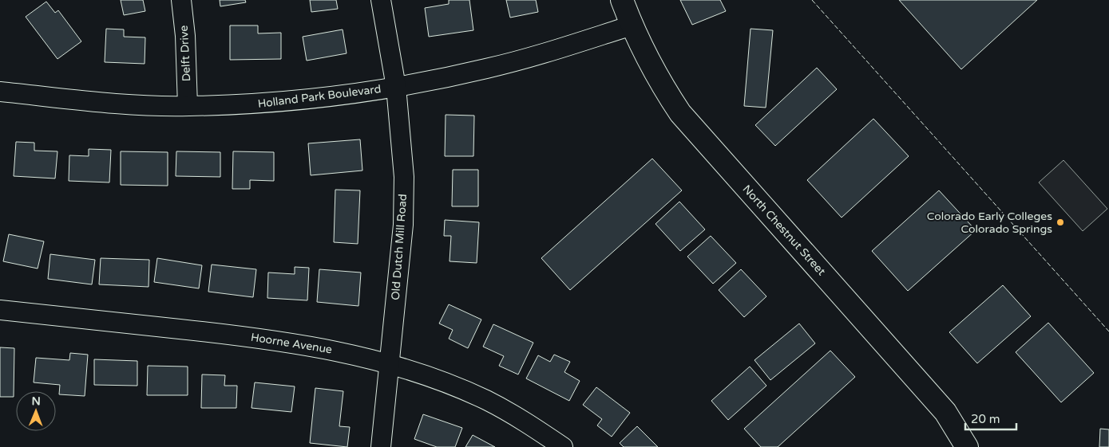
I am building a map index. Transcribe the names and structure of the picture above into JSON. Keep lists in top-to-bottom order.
{
  "streets": {
    "main road": ["North Chestnut Street"],
    "street": [
      "Delft Drive",
      "Holland Park Boulevard",
      "Old Dutch Mill Road",
      "Hoorne Avenue"
    ]
  },
  "crossings": [
    ["Delft Drive", "Holland Park Boulevard"],
    ["Holland Park Boulevard", "North Chestnut Street"],
    ["Holland Park Boulevard", "Old Dutch Mill Road"],
    ["Old Dutch Mill Road", "Hoorne Avenue"]
  ],
  "places": ["Colorado Early Colleges Colorado Springs"],
  "scale_bar": "20 m",
  "north": "top"
}
